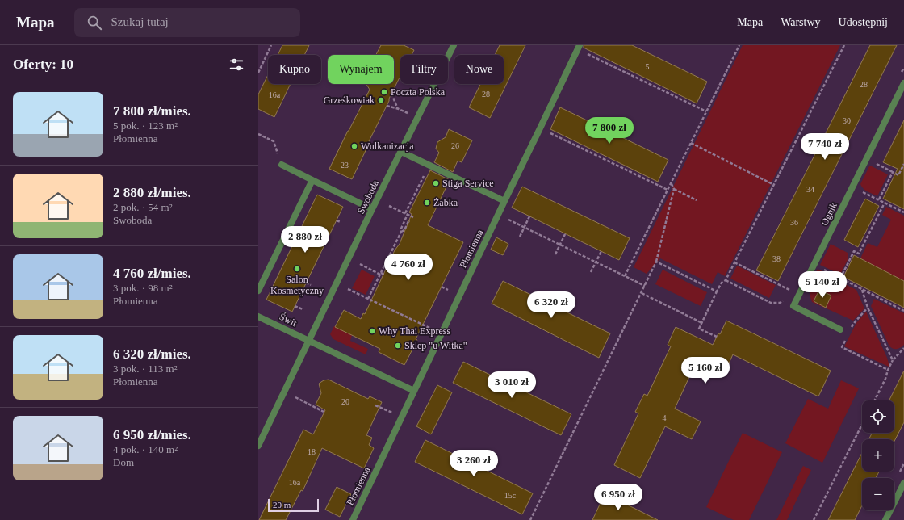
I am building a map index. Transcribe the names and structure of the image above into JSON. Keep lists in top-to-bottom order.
{
  "streets": {
    "street": [
      "Swoboda",
      "Ognik",
      "Płomienna",
      "Świt"
    ]
  },
  "crossings": [
    ["Swoboda", "Świt"]
  ],
  "places": [
    "Poczta Polska",
    "Grześkowiak",
    "Wulkanizacja",
    "Stiga Service",
    "Żabka",
    "Salon Kosmetyczny",
    "Why Thai Express",
    "Sklep \"u Witka\""
  ],
  "house_numbers": [
    "5",
    "28",
    "28",
    "16a",
    "30",
    "26",
    "23",
    "34",
    "36",
    "38",
    "20",
    "4",
    "18",
    "16a",
    "15c"
  ],
  "scale_bar": "20 m",
  "page": {
    "header": "Mapa",
    "search": "Szukaj tutaj",
    "nav": ["Mapa", "Warstwy", "Udostępnij"],
    "heading": "Oferty: 10",
    "chip": [
      "Kupno",
      "Wynajem",
      "Filtry",
      "Nowe"
    ],
    "list": [
      {
        "name": "7 800 zł/mies.",
        "note": "5 pok. · 123 m² · Płomienna"
      },
      {
        "name": "2 880 zł/mies.",
        "note": "2 pok. · 54 m² · Swoboda"
      },
      {
        "name": "4 760 zł/mies.",
        "note": "3 pok. · 98 m² · Płomienna"
      },
      {
        "name": "6 320 zł/mies.",
        "note": "3 pok. · 113 m² · Płomienna"
      },
      {
        "name": "6 950 zł/mies.",
        "note": "4 pok. · 140 m² · Dom"
      }
    ],
    "price": [
      "7 800 zł",
      "7 740 zł",
      "2 880 zł",
      "4 760 zł",
      "5 140 zł",
      "6 320 zł",
      "5 160 zł",
      "3 010 zł",
      "3 260 zł",
      "6 950 zł"
    ],
    "map_buttons": ["+", "−"],
    "scale": "20 m"
  }
}
